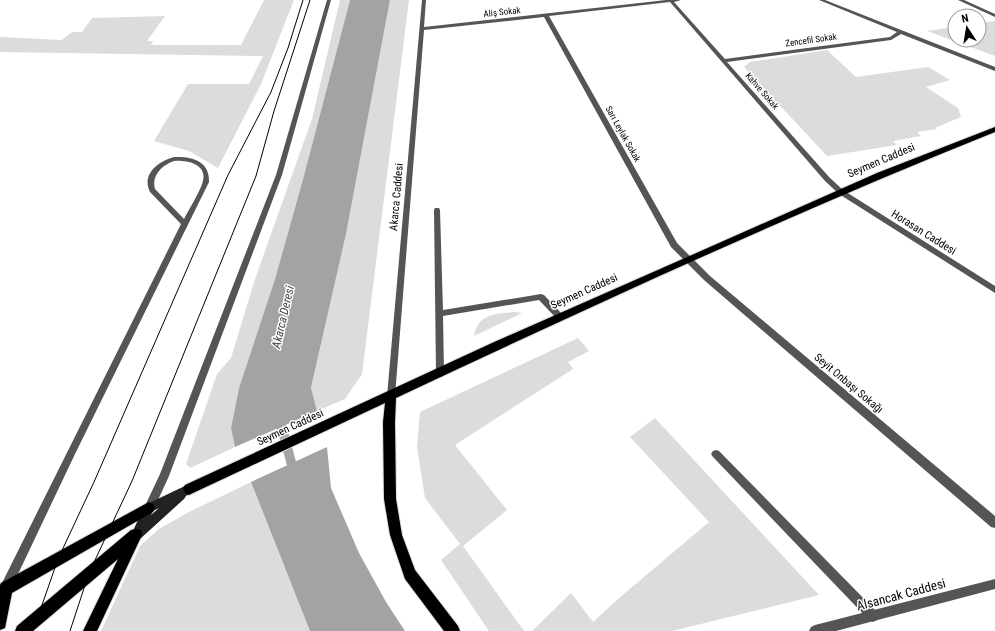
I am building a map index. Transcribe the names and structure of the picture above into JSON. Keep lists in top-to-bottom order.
{
  "streets": {
    "main road": ["Seymen Caddesi"],
    "street": [
      "Aliş Sokak",
      "Zencefil Sokak",
      "Kahve Sokak",
      "Sarı Leylak Sokak",
      "Akarca Caddesi",
      "Horasan Caddesi",
      "Seyit Onbaşı Sokağı",
      "Alsancak Caddesi"
    ]
  },
  "crossings": [
    ["Aliş Sokak", "Kahve Sokak"],
    ["Aliş Sokak", "Sarı Leylak Sokak"],
    ["Aliş Sokak", "Akarca Caddesi"],
    ["Zencefil Sokak", "Kahve Sokak"],
    ["Kahve Sokak", "Seymen Caddesi"],
    ["Kahve Sokak", "Horasan Caddesi"],
    ["Sarı Leylak Sokak", "Seymen Caddesi"],
    ["Sarı Leylak Sokak", "Seyit Onbaşı Sokağı"],
    ["Seymen Caddesi", "Akarca Caddesi"],
    ["Seymen Caddesi", "Horasan Caddesi"],
    ["Seymen Caddesi", "Seyit Onbaşı Sokağı"]
  ],
  "water": ["Akarca Deresi"],
  "north": "top"
}
